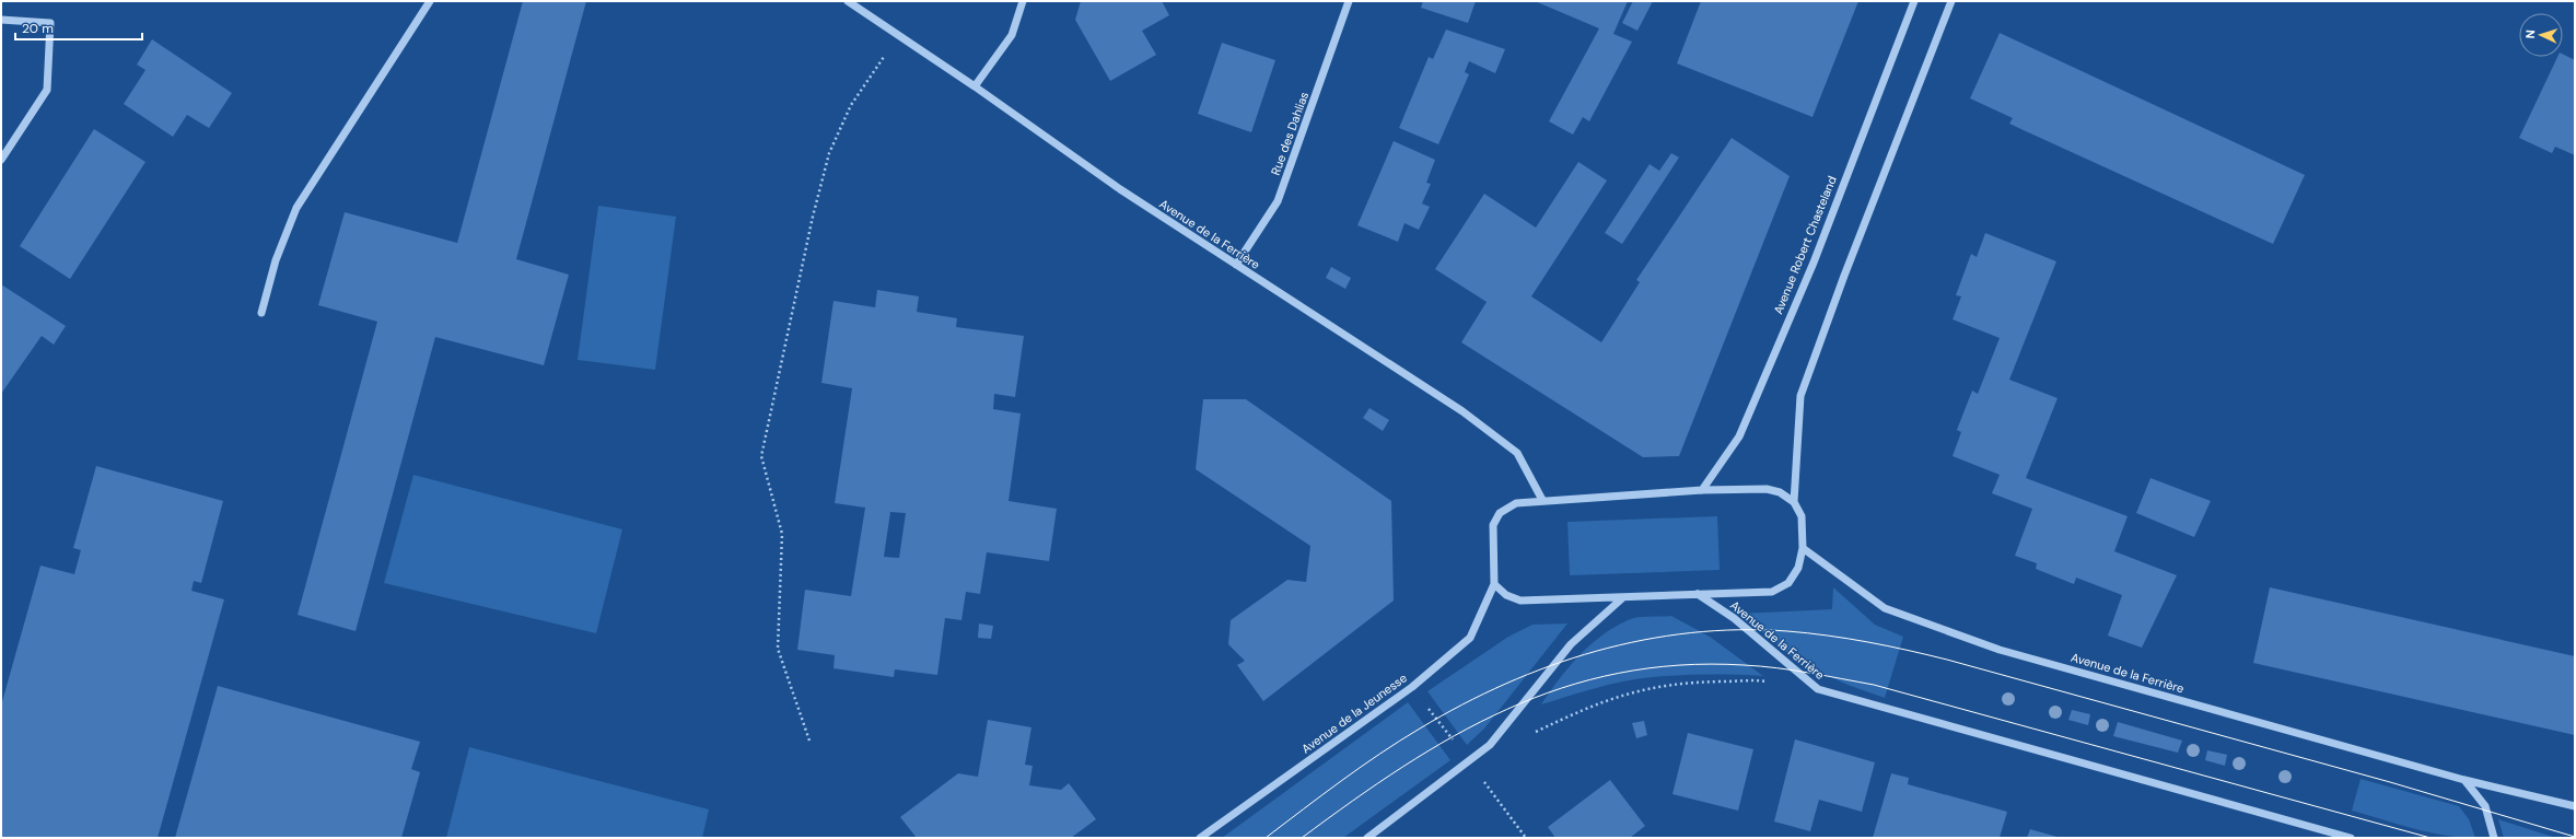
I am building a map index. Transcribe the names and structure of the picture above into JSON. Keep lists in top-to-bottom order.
{
  "streets": {
    "street": [
      "Rue des Dahlias",
      "Avenue de la Ferrière",
      "Avenue Robert Chasteland",
      "Avenue de la Jeunesse"
    ]
  },
  "crossings": [
    ["Rue des Dahlias", "Avenue de la Ferrière"]
  ],
  "scale_bar": "20 m",
  "north": "left"
}
